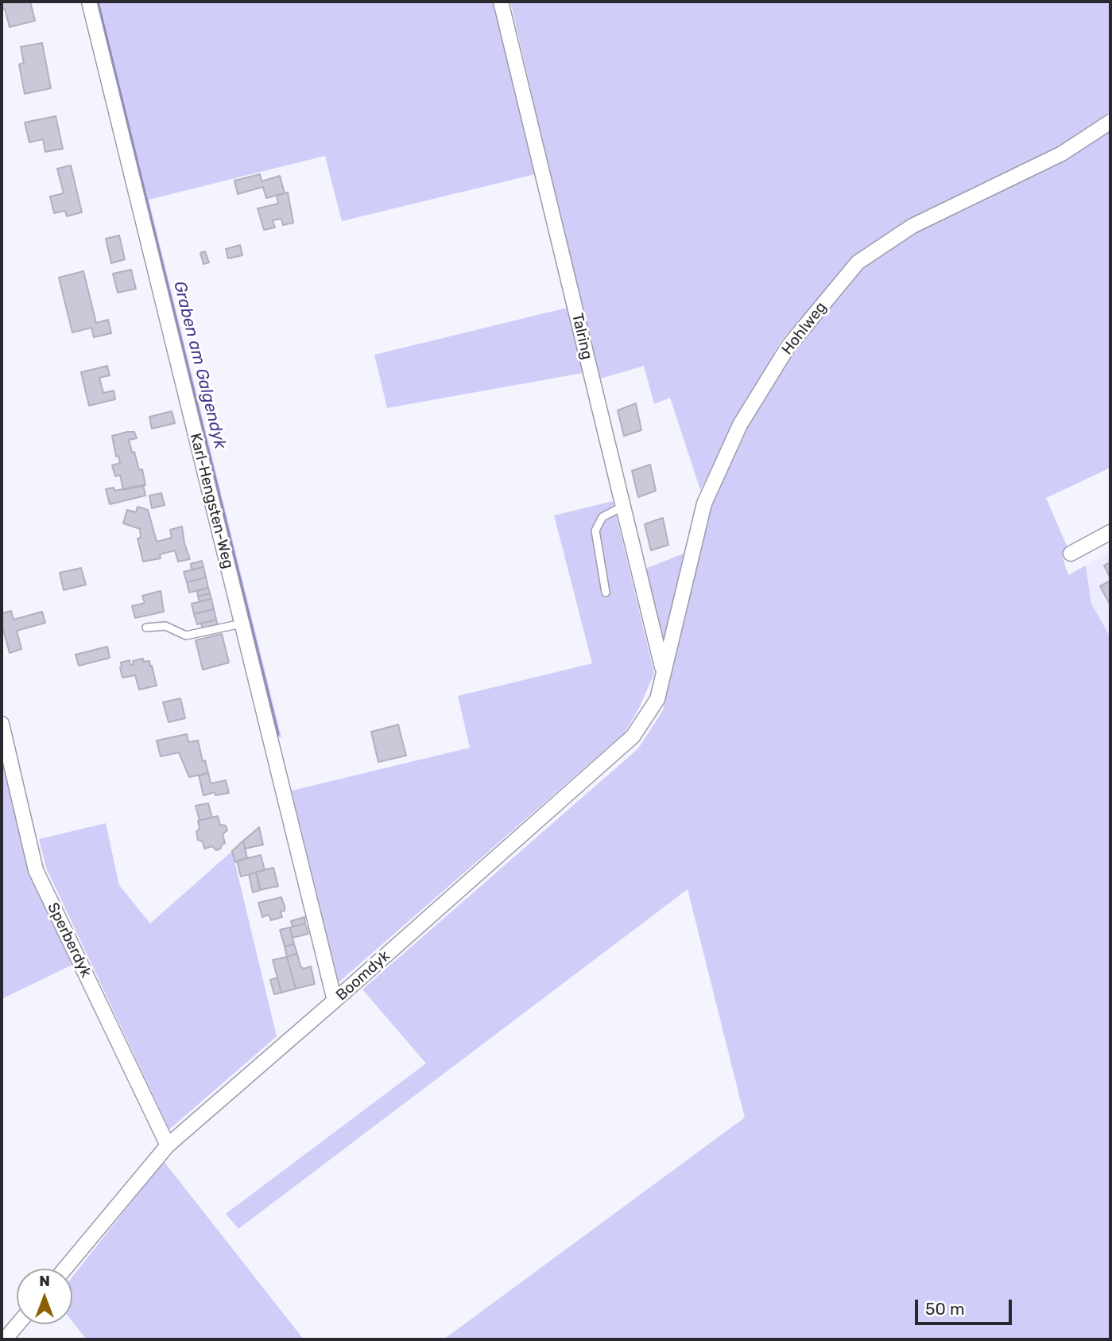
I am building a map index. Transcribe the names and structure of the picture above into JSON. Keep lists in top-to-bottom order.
{
  "streets": {
    "street": [
      "Hohlweg",
      "Talring",
      "Karl-Hengsten-Weg",
      "Sperberdyk",
      "Boomdyk"
    ]
  },
  "crossings": [
    ["Hohlweg", "Talring"],
    ["Hohlweg", "Boomdyk"],
    ["Talring", "Boomdyk"],
    ["Karl-Hengsten-Weg", "Boomdyk"],
    ["Sperberdyk", "Boomdyk"]
  ],
  "water": ["Graben am Galgendyk"],
  "scale_bar": "50 m",
  "north": "top"
}
